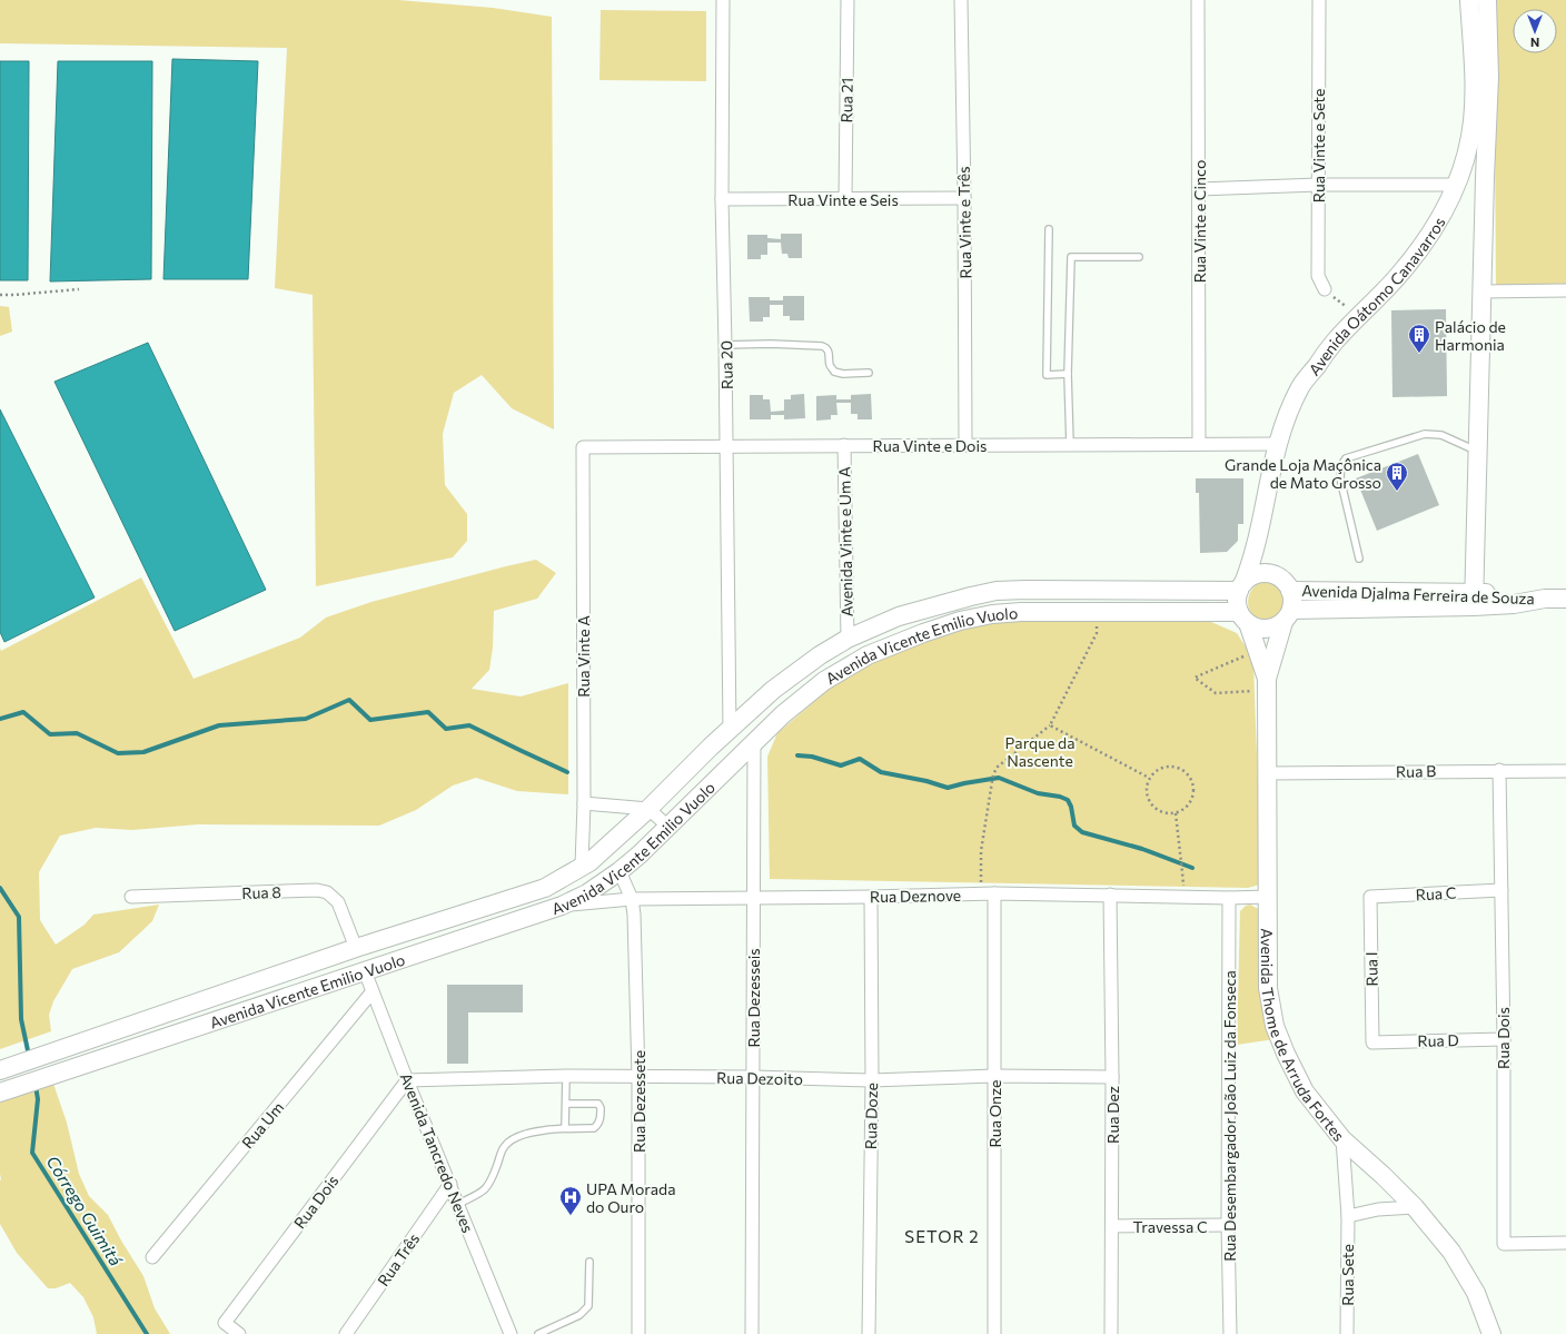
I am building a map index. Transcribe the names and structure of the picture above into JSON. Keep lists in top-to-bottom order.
{
  "streets": {
    "main road": [
      "Avenida Oátomo Canavarros",
      "Avenida Djalma Ferreira de Souza",
      "Avenida Vicente Emilio Vuolo",
      "Avenida Thome de Arruda Fortes"
    ],
    "street": [
      "Rua 21",
      "Rua Vinte e Sete",
      "Rua Vinte e Seis",
      "Rua Vinte e Cinco",
      "Rua Vinte e Três",
      "Rua 20",
      "Rua Vinte e Dois",
      "Avenida Vinte e Um A",
      "Rua Vinte A",
      "Rua B",
      "Rua 8",
      "Rua C",
      "Rua Deznove",
      "Rua I",
      "Rua Dezesseis",
      "Rua Dois",
      "Rua D",
      "Rua Dezoito",
      "Rua Dezessete",
      "Rua Onze",
      "Rua Dez",
      "Rua Doze",
      "Rua Desembargador João Luiz da Fonseca",
      "Rua Um",
      "Avenida Tancredo Neves",
      "Travessa C",
      "Rua Três",
      "Rua Sete"
    ]
  },
  "crossings": [
    ["Rua 21", "Rua Vinte e Seis"],
    ["Rua Vinte e Seis", "Rua Vinte e Três"],
    ["Rua Vinte e Seis", "Rua 20"],
    ["Rua Vinte e Cinco", "Rua Vinte e Dois"],
    ["Rua Vinte e Três", "Rua Vinte e Dois"],
    ["Avenida Oátomo Canavarros", "Rua Vinte e Dois"],
    ["Avenida Oátomo Canavarros", "Avenida Djalma Ferreira de Souza"],
    ["Avenida Oátomo Canavarros", "Avenida Vicente Emilio Vuolo"],
    ["Avenida Oátomo Canavarros", "Avenida Thome de Arruda Fortes"],
    ["Rua 20", "Rua Vinte e Dois"],
    ["Rua 20", "Avenida Vicente Emilio Vuolo"],
    ["Rua Vinte e Dois", "Avenida Vinte e Um A"],
    ["Rua Vinte e Dois", "Rua Vinte A"],
    ["Avenida Vinte e Um A", "Avenida Vicente Emilio Vuolo"],
    ["Avenida Djalma Ferreira de Souza", "Avenida Vicente Emilio Vuolo"],
    ["Avenida Djalma Ferreira de Souza", "Avenida Thome de Arruda Fortes"],
    ["Avenida Vicente Emilio Vuolo", "Rua Vinte A"],
    ["Avenida Vicente Emilio Vuolo", "Rua 8"],
    ["Avenida Vicente Emilio Vuolo", "Rua Deznove"],
    ["Avenida Vicente Emilio Vuolo", "Rua Dezesseis"],
    ["Avenida Vicente Emilio Vuolo", "Avenida Thome de Arruda Fortes"],
    ["Avenida Vicente Emilio Vuolo", "Rua Dezessete"],
    ["Avenida Vicente Emilio Vuolo", "Avenida Tancredo Neves"],
    ["Rua B", "Avenida Thome de Arruda Fortes"],
    ["Rua B", "Rua Dois"],
    ["Rua C", "Rua I"],
    ["Rua C", "Rua Dois"],
    ["Rua Deznove", "Rua Dezesseis"],
    ["Rua Deznove", "Avenida Thome de Arruda Fortes"],
    ["Rua Deznove", "Rua Dezessete"],
    ["Rua Deznove", "Rua Onze"],
    ["Rua Deznove", "Rua Dez"],
    ["Rua Deznove", "Rua Doze"],
    ["Rua Deznove", "Rua Desembargador João Luiz da Fonseca"],
    ["Rua I", "Rua D"],
    ["Rua Dezesseis", "Rua Dezoito"],
    ["Avenida Thome de Arruda Fortes", "Rua Sete"],
    ["Rua Dois", "Rua D"],
    ["Rua Dois", "Rua Dezoito"],
    ["Rua Dois", "Avenida Tancredo Neves"],
    ["Rua Dezoito", "Rua Dezessete"],
    ["Rua Dezoito", "Rua Onze"],
    ["Rua Dezoito", "Rua Dez"],
    ["Rua Dezoito", "Rua Doze"],
    ["Rua Dezoito", "Avenida Tancredo Neves"],
    ["Rua Dez", "Travessa C"],
    ["Rua Desembargador João Luiz da Fonseca", "Travessa C"],
    ["Rua Um", "Avenida Tancredo Neves"],
    ["Avenida Tancredo Neves", "Rua Três"]
  ],
  "districts": ["SETOR 2"],
  "water": ["Córrego Guimitá"],
  "parks": ["Parque da Nascente"],
  "places": {
    "building": ["Palácio de Harmonia", "Grande Loja Maçônica de Mato Grosso"],
    "hospital": ["UPA Morada do Ouro"]
  },
  "north": "bottom"
}
